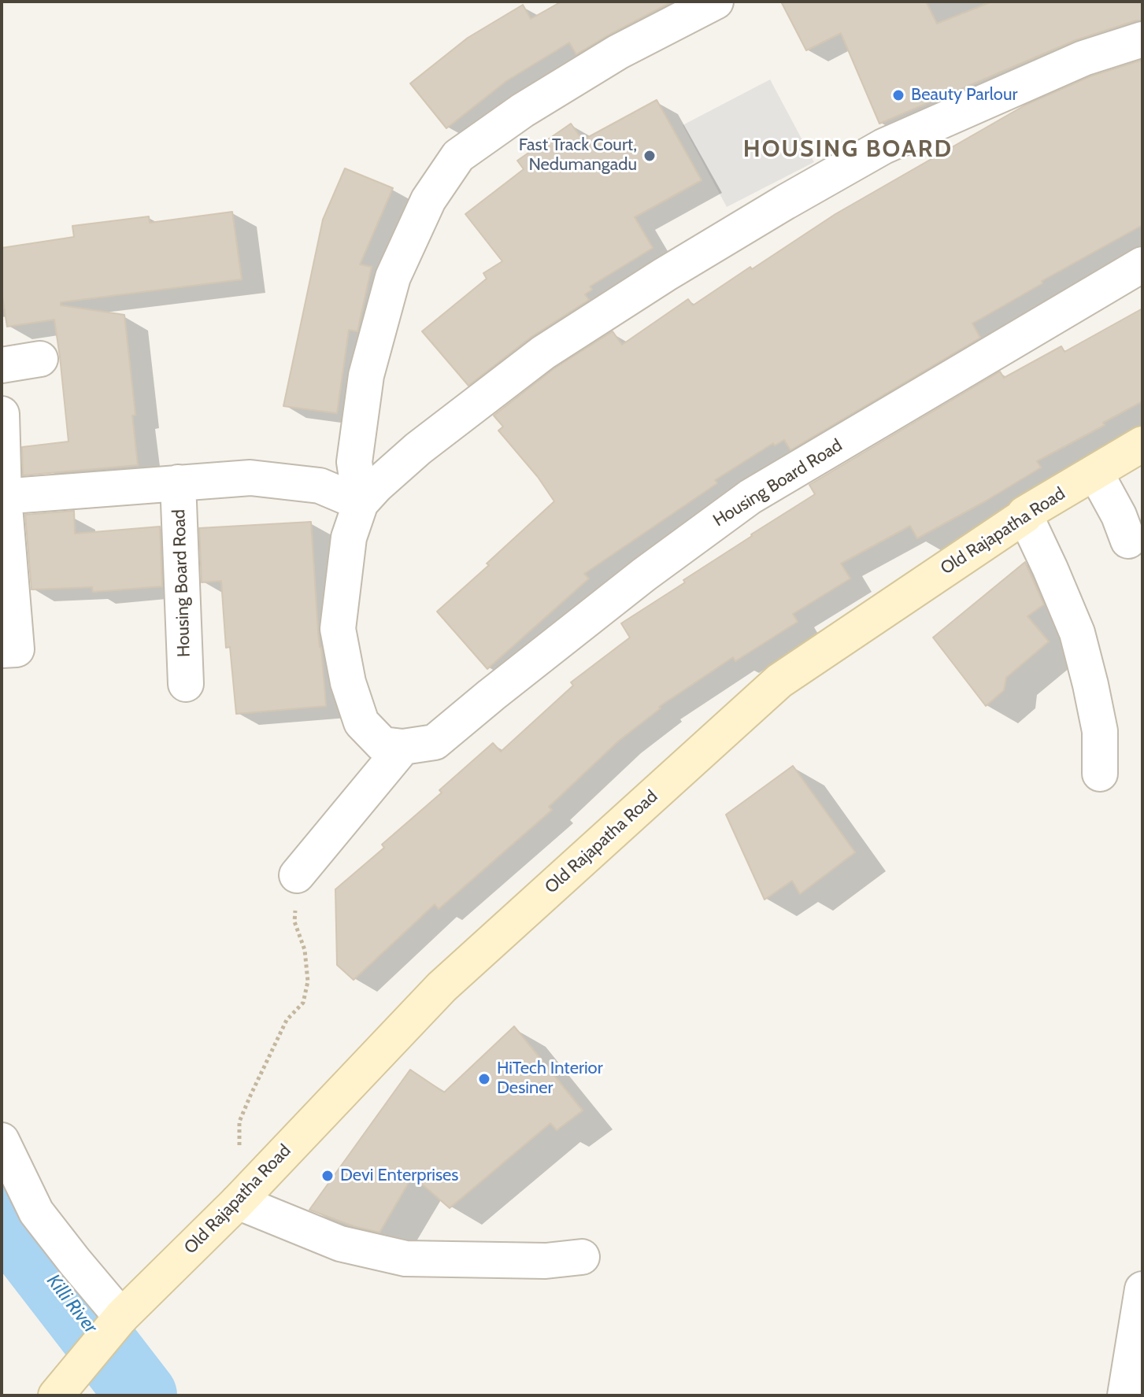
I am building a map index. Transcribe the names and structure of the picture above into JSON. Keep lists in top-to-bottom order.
{
  "streets": {
    "main road": ["Old Rajapatha Road"],
    "street": ["Housing Board Road"]
  },
  "districts": ["HOUSING BOARD"],
  "water": ["Killi River"],
  "places": [
    "Beauty Parlour",
    "Fast Track Court, Nedumangadu",
    "HiTech Interior Desiner",
    "Devi Enterprises"
  ]
}
